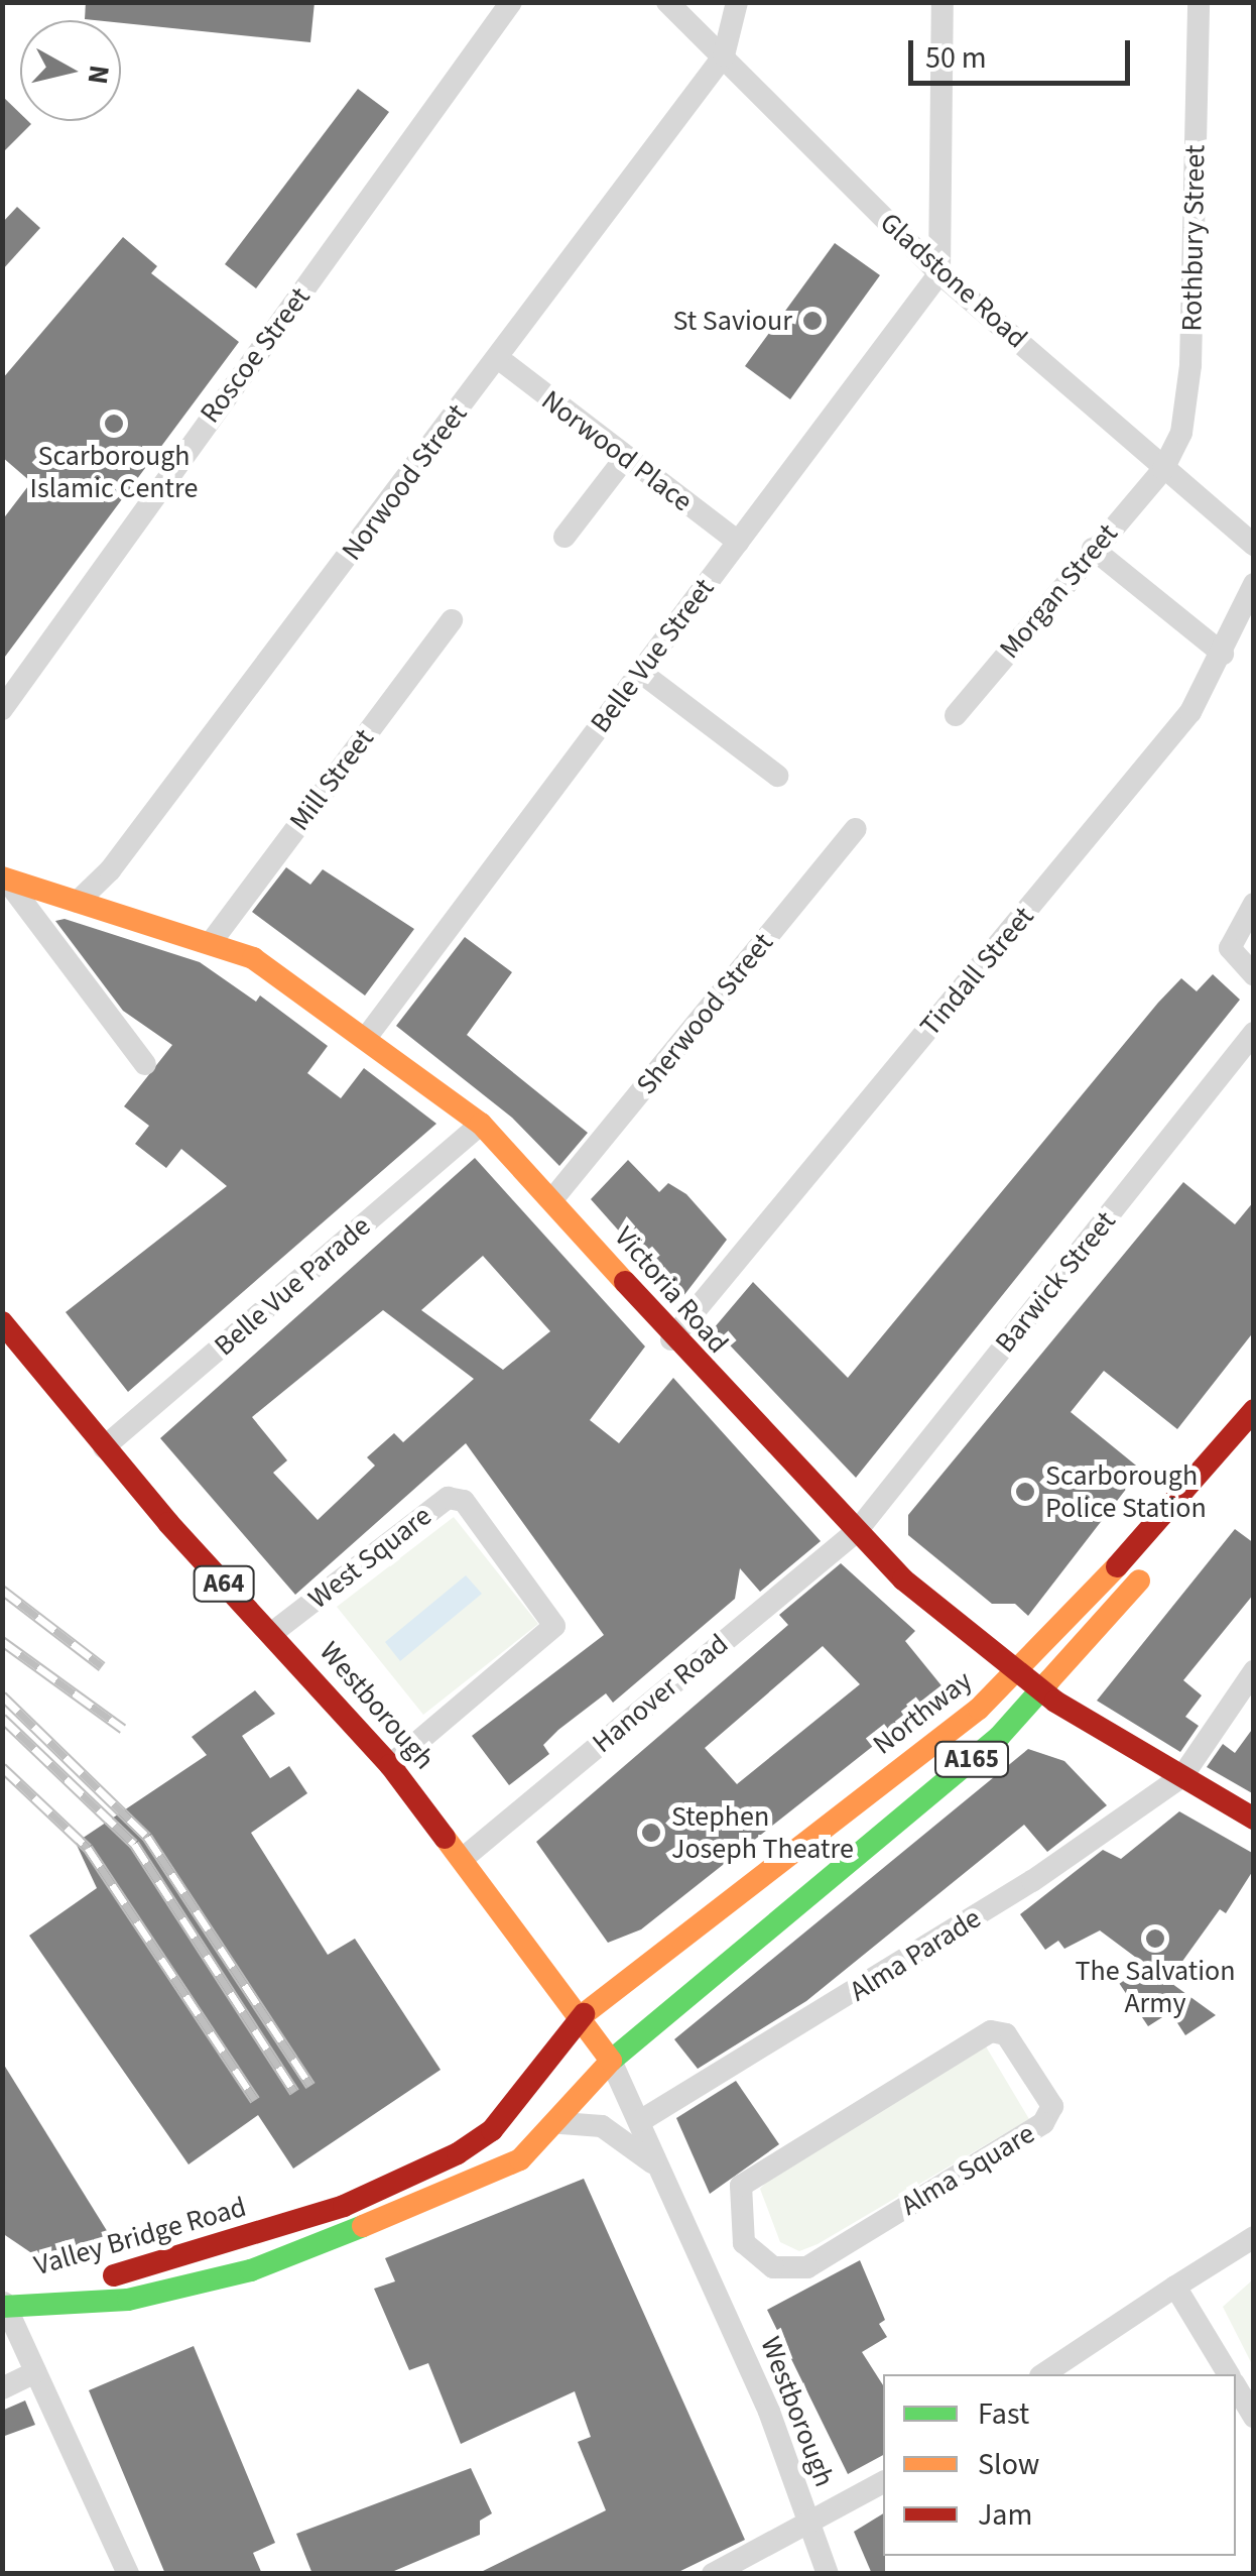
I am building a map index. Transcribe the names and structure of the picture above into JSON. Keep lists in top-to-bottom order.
{
  "streets": {
    "main road": [
      "Victoria Road",
      "A64",
      "Westborough",
      "Northway",
      "A165",
      "Valley Bridge Road"
    ],
    "street": [
      "Rothbury Street",
      "Gladstone Road",
      "Roscoe Street",
      "Norwood Place",
      "Norwood Street",
      "Morgan Street",
      "Belle Vue Street",
      "Mill Street",
      "Tindall Street",
      "Sherwood Street",
      "Barwick Street",
      "Belle Vue Parade",
      "West Square",
      "Hanover Road",
      "Alma Parade",
      "Alma Square"
    ]
  },
  "crossings": [
    ["Rothbury Street", "Gladstone Road"],
    ["Rothbury Street", "Morgan Street"],
    ["Gladstone Road", "Norwood Street"],
    ["Gladstone Road", "Morgan Street"],
    ["Gladstone Road", "Belle Vue Street"],
    ["Norwood Place", "Norwood Street"],
    ["Norwood Place", "Belle Vue Street"],
    ["Norwood Street", "Victoria Road"],
    ["Belle Vue Street", "Victoria Road"],
    ["Mill Street", "Victoria Road"],
    ["Tindall Street", "Victoria Road"],
    ["Sherwood Street", "Victoria Road"],
    ["Barwick Street", "Victoria Road"],
    ["Barwick Street", "Hanover Road"],
    ["Belle Vue Parade", "Victoria Road"],
    ["Belle Vue Parade", "Westborough"],
    ["Victoria Road", "Hanover Road"],
    ["Victoria Road", "Northway"],
    ["Victoria Road", "A165"],
    ["Victoria Road", "Alma Parade"],
    ["West Square", "Westborough"],
    ["Hanover Road", "Westborough"],
    ["Westborough", "Northway"],
    ["Westborough", "A165"],
    ["Westborough", "Alma Parade"],
    ["Westborough", "Valley Bridge Road"],
    ["Northway", "Valley Bridge Road"],
    ["A165", "Valley Bridge Road"]
  ],
  "places": [
    "St Saviour",
    "Scarborough Islamic Centre",
    "Scarborough Police Station",
    "Stephen Joseph Theatre",
    "The Salvation Army"
  ],
  "legend": ["Fast", "Slow", "Jam"],
  "scale_bar": "50 m",
  "north": "right"
}
